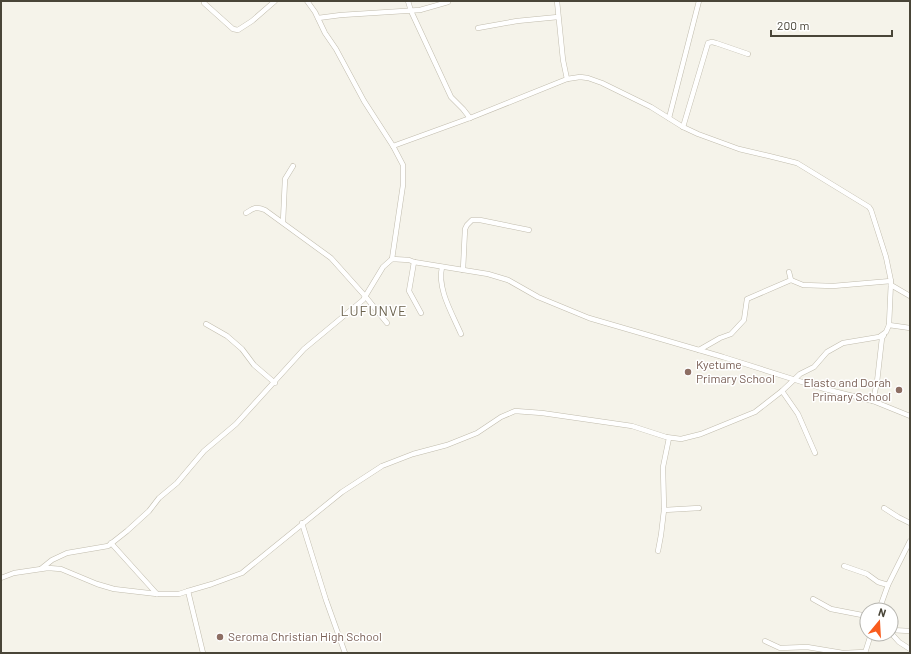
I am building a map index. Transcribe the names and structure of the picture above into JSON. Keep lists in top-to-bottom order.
{
  "districts": ["LUFUNVE"],
  "places": ["Kyetume Primary School", "Elasto and Dorah Primary School", "Seroma Christian High School"],
  "scale_bar": "200 m",
  "north": "top"
}
